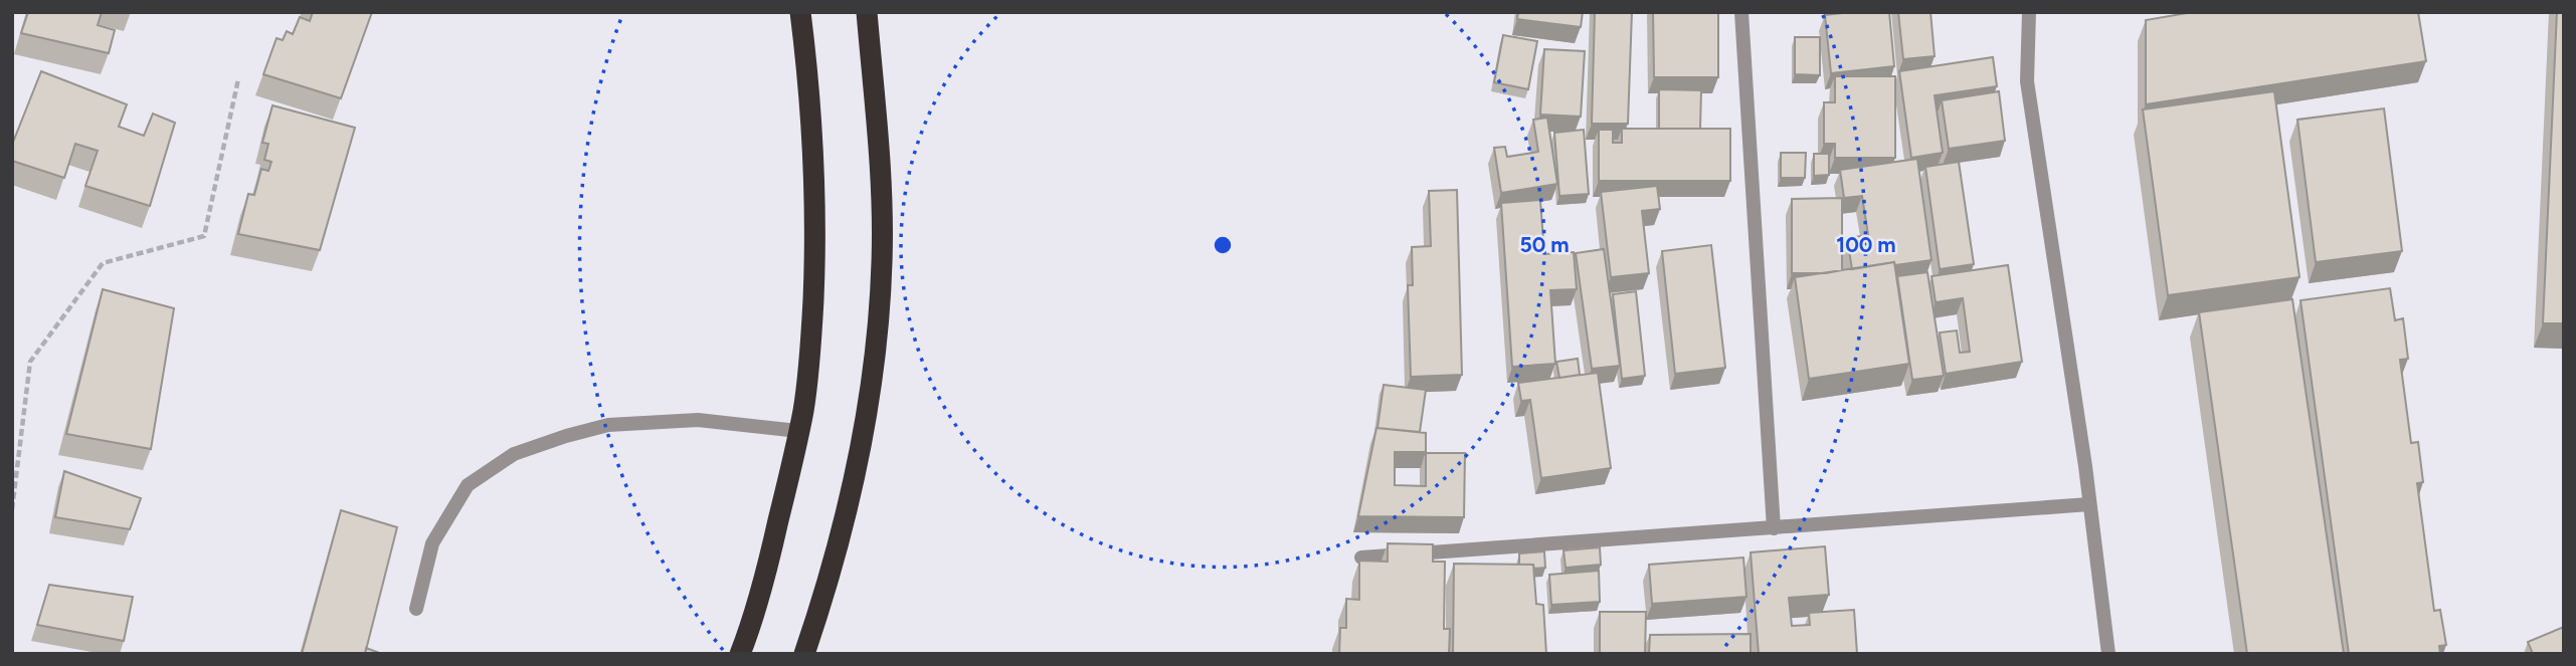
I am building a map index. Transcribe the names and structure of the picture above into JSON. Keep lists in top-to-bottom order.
{
  "rings": ["50 m", "100 m"]
}
